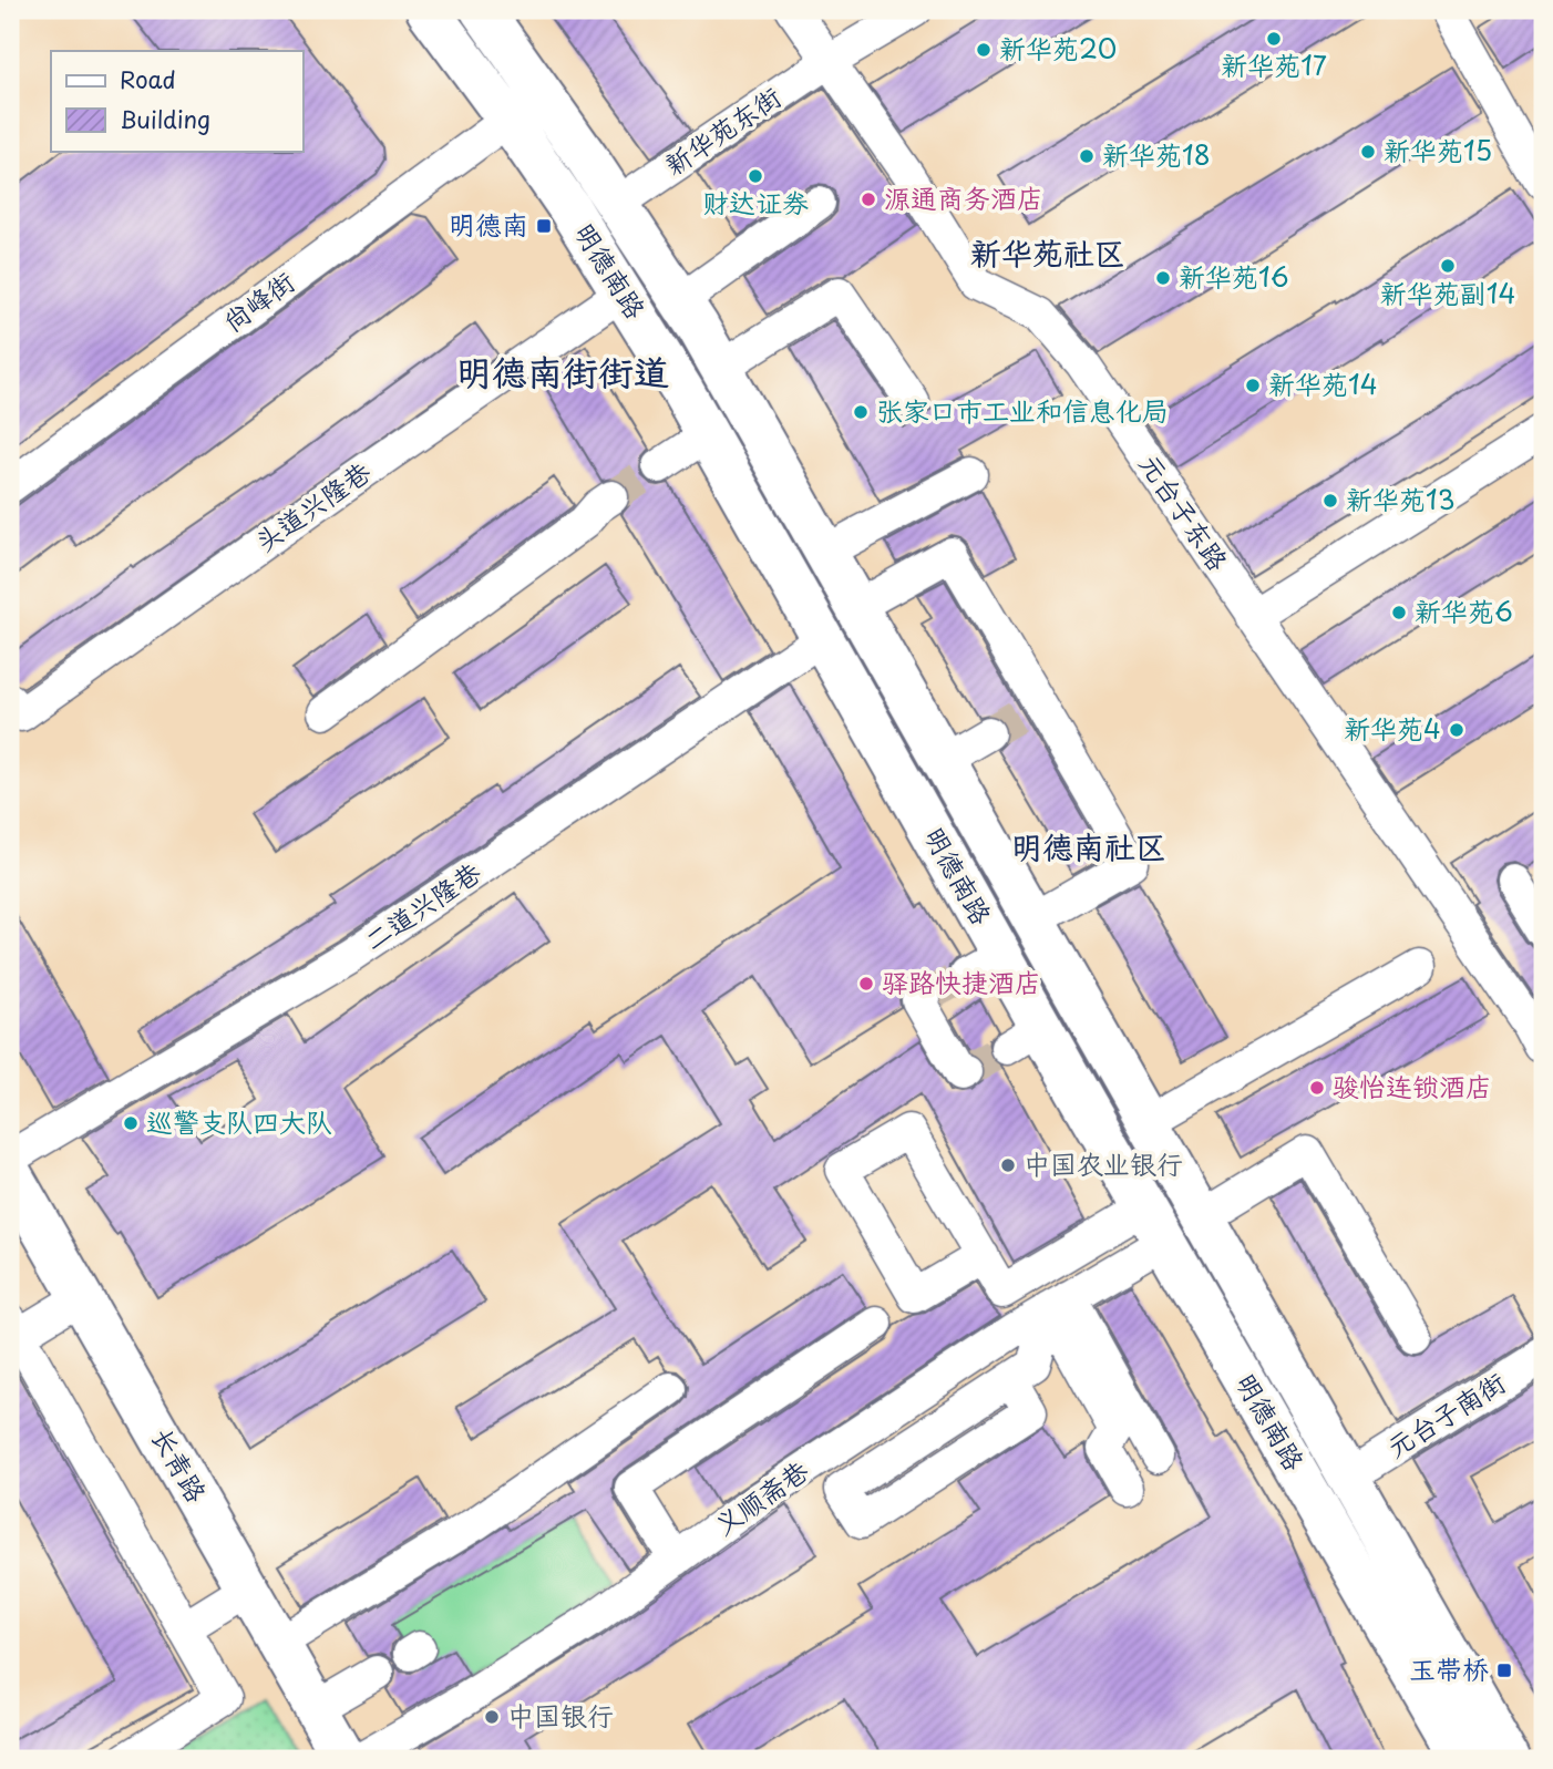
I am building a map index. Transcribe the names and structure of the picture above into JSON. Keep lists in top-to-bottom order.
{
  "streets": {
    "main road": ["明德南路", "长青路"],
    "street": [
      "新华苑东街",
      "尚峰街",
      "头道兴隆巷",
      "元台子东路",
      "二道兴隆巷",
      "元台子南街",
      "义顺斋巷"
    ]
  },
  "crossings": [
    ["新华苑东街", "明德南路"],
    ["新华苑东街", "元台子东路"],
    ["明德南路", "尚峰街"],
    ["明德南路", "头道兴隆巷"],
    ["明德南路", "二道兴隆巷"],
    ["明德南路", "元台子南街"],
    ["明德南路", "义顺斋巷"]
  ],
  "districts": ["新华苑社区", "明德南街街道", "明德南社区"],
  "places": {
    "other": [
      "新华苑17",
      "新华苑20",
      "新华苑15",
      "新华苑18",
      "财达证券",
      "源通商务酒店",
      "新华苑副14",
      "新华苑16",
      "新华苑14",
      "张家口市工业和信息化局",
      "新华苑13",
      "新华苑6",
      "新华苑4",
      "驿路快捷酒店",
      "骏怡连锁酒店",
      "巡警支队四大队",
      "中国农业银行",
      "中国银行"
    ],
    "transit": ["明德南", "玉带桥"]
  },
  "legend": ["Road", "Building"]
}
